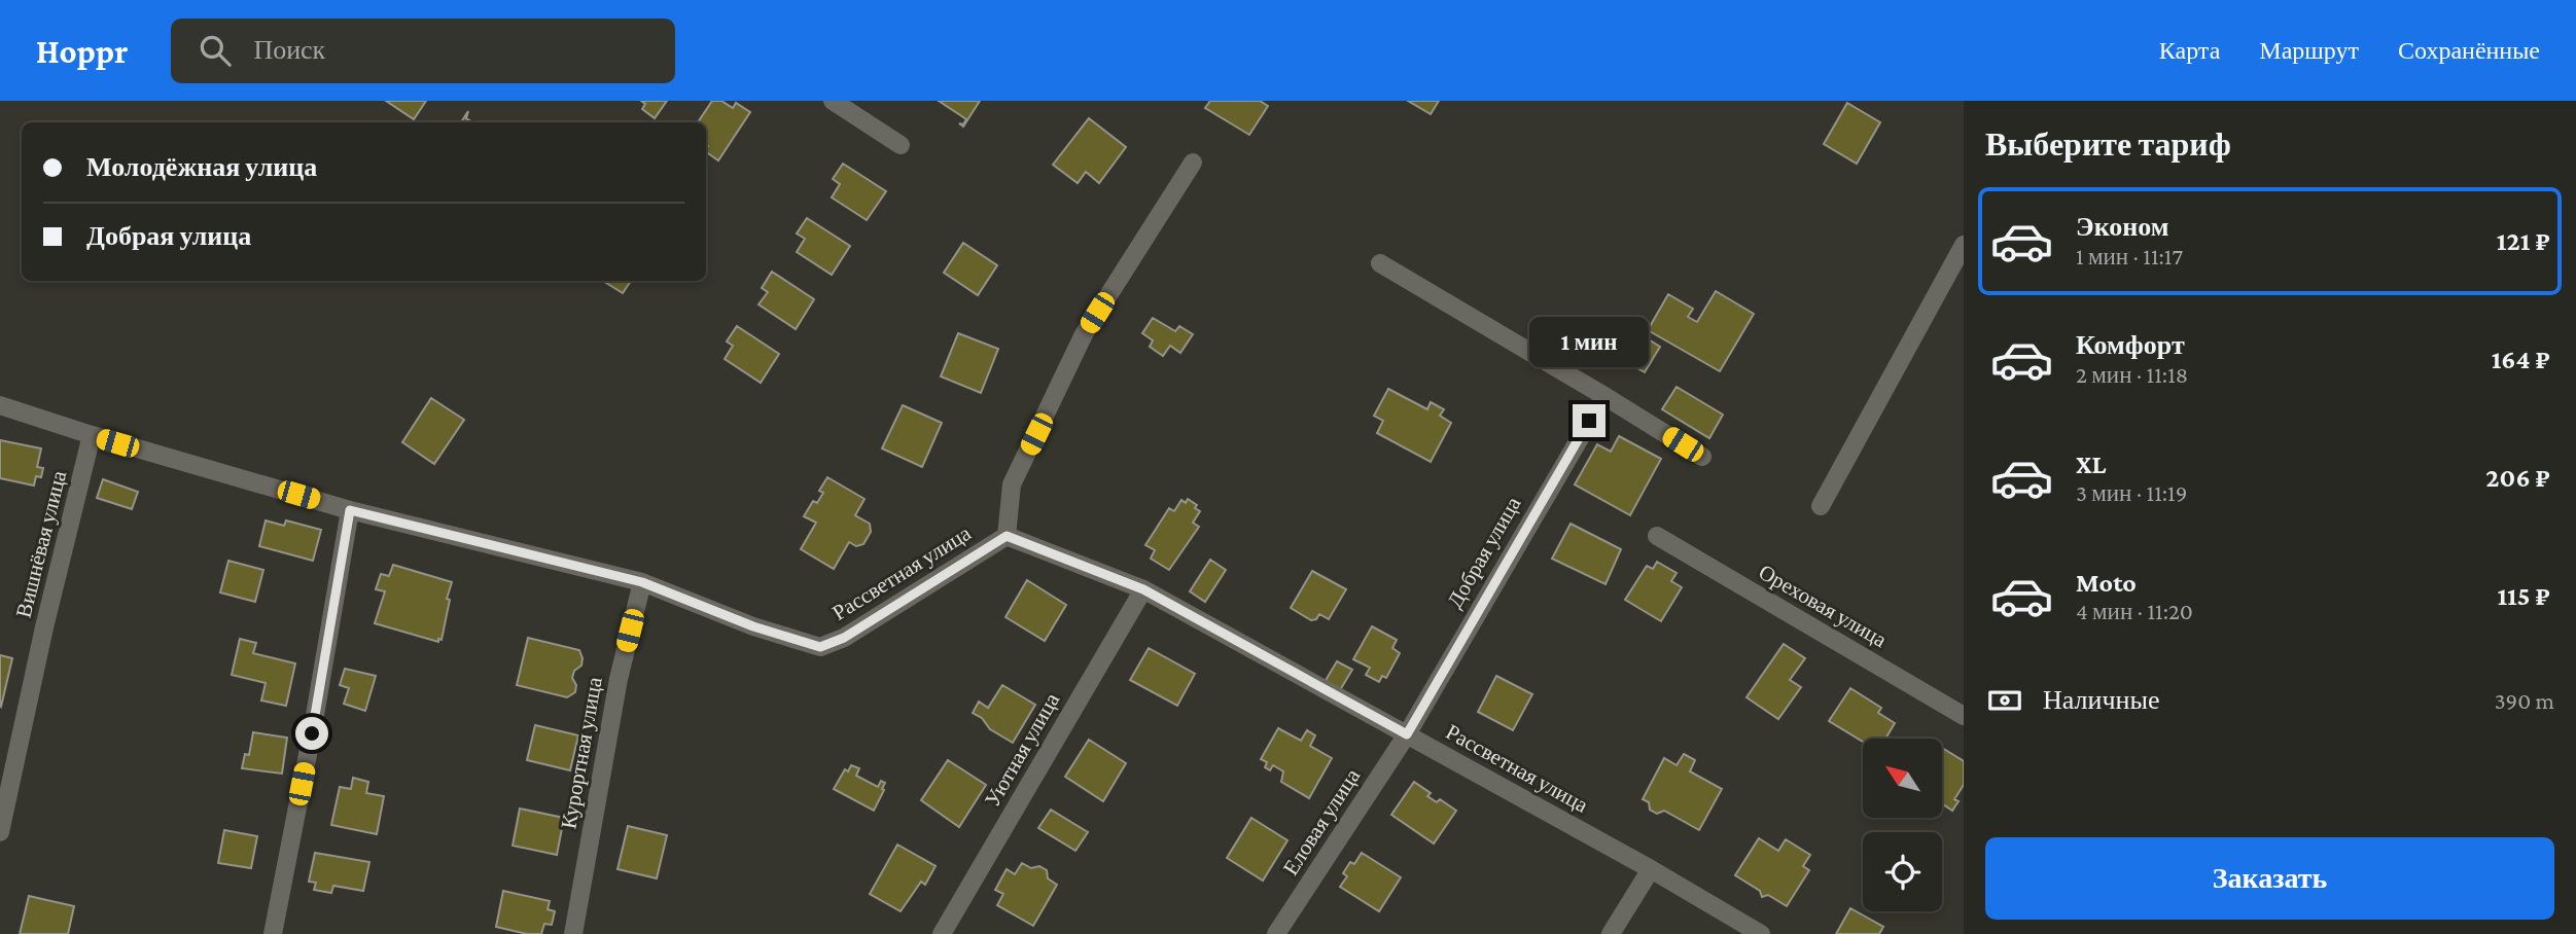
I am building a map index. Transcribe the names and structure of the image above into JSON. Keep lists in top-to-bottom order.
{
  "streets": {
    "street": [
      "Вишнёвая улица",
      "Добрая улица",
      "Рассветная улица",
      "Ореховая улица",
      "Уютная улица",
      "Курортная улица",
      "Еловая улица"
    ]
  },
  "crossings": [
    ["Вишнёвая улица", "Рассветная улица"],
    ["Добрая улица", "Рассветная улица"],
    ["Добрая улица", "Еловая улица"],
    ["Рассветная улица", "Уютная улица"],
    ["Рассветная улица", "Курортная улица"],
    ["Рассветная улица", "Еловая улица"]
  ],
  "north": "top left",
  "page": {
    "header": "Hoppr",
    "search": "Поиск",
    "nav": ["Карта", "Маршрут", "Сохранённые"],
    "heading": "Выберите тариф",
    "banner": ["Молодёжная улица", "Добрая улица"],
    "list": [
      {
        "name": "Эконом",
        "note": "1 мин · 11:17",
        "value": "121 ₽"
      },
      {
        "name": "Комфорт",
        "note": "2 мин · 11:18",
        "value": "164 ₽"
      },
      {
        "name": "XL",
        "note": "3 мин · 11:19",
        "value": "206 ₽"
      },
      {
        "name": "Moto",
        "note": "4 мин · 11:20",
        "value": "115 ₽"
      }
    ],
    "bubble": "1 мин",
    "pay": ["Наличные", "390 m"],
    "buttons": "Заказать"
  }
}
